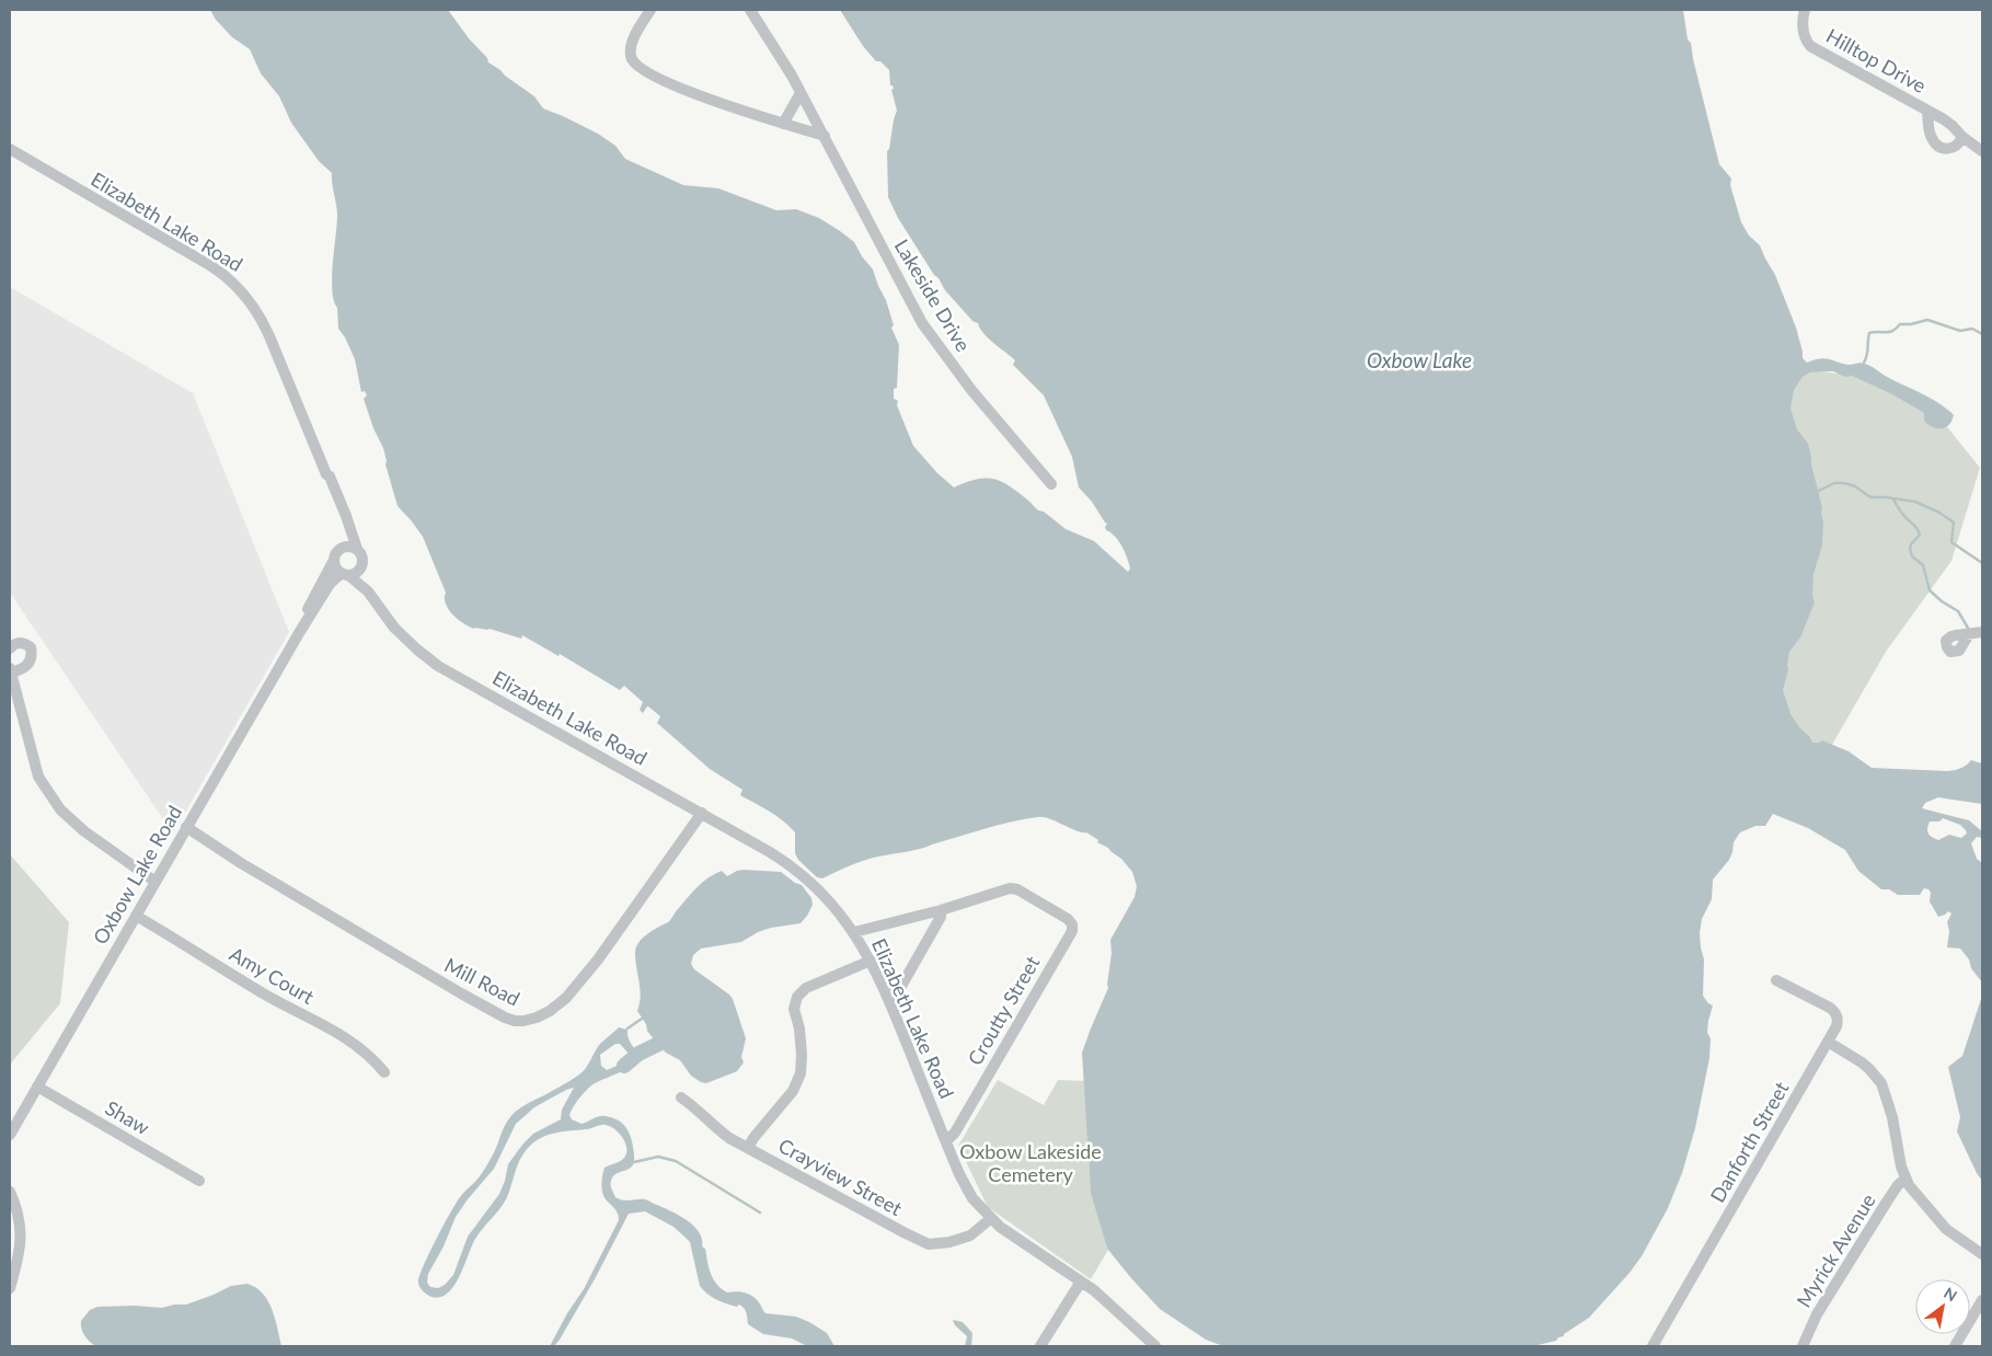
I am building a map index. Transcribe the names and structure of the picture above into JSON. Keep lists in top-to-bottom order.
{
  "streets": {
    "street": [
      "Hilltop Drive",
      "Elizabeth Lake Road",
      "Lakeside Drive",
      "Oxbow Lake Road",
      "Amy Court",
      "Mill Road",
      "Croutty Street",
      "Shaw",
      "Danforth Street",
      "Crayview Street",
      "Myrick Avenue"
    ]
  },
  "crossings": [
    ["Elizabeth Lake Road", "Oxbow Lake Road"],
    ["Elizabeth Lake Road", "Mill Road"],
    ["Elizabeth Lake Road", "Croutty Street"],
    ["Elizabeth Lake Road", "Crayview Street"],
    ["Oxbow Lake Road", "Amy Court"],
    ["Oxbow Lake Road", "Mill Road"],
    ["Oxbow Lake Road", "Shaw"]
  ],
  "water": ["Oxbow Lake"],
  "parks": ["Oxbow Lakeside Cemetery"],
  "north": "top right"
}
